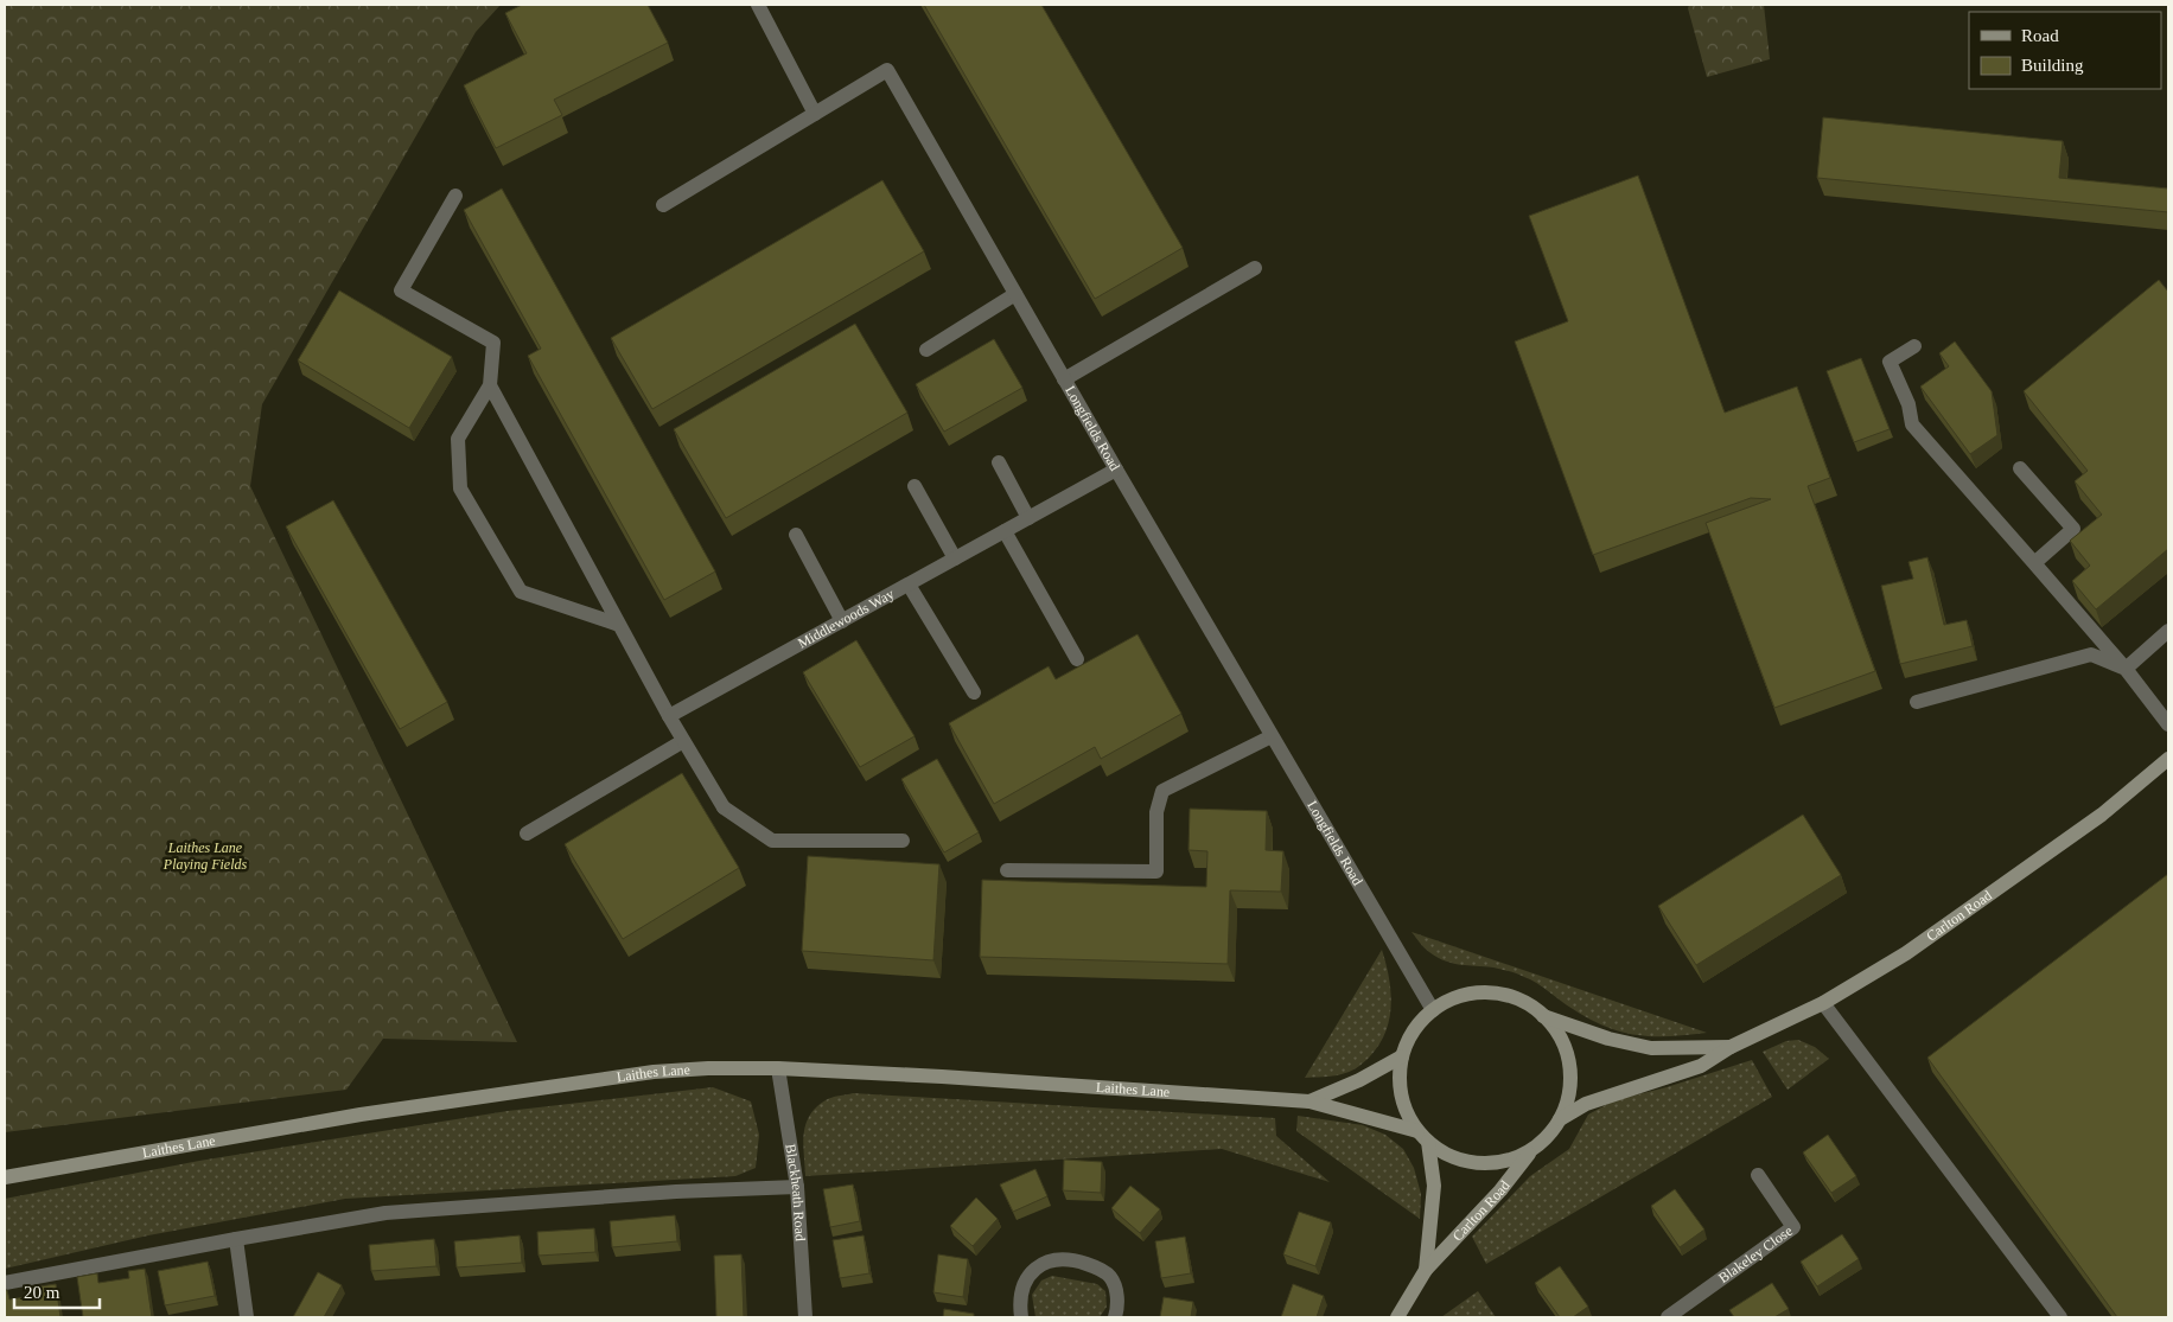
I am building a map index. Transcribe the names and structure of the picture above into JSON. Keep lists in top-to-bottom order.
{
  "streets": {
    "main road": ["Carlton Road", "Laithes Lane"],
    "street": [
      "Longfields Road",
      "Middlewoods Way",
      "Blackheath Road",
      "Blakeley Close"
    ]
  },
  "crossings": [
    ["Longfields Road", "Middlewoods Way"],
    ["Longfields Road", "Carlton Road"],
    ["Longfields Road", "Laithes Lane"],
    ["Carlton Road", "Laithes Lane"],
    ["Laithes Lane", "Blackheath Road"]
  ],
  "parks": ["Laithes Lane Playing Fields"],
  "legend": ["Road", "Building"],
  "scale_bar": "20 m"
}
